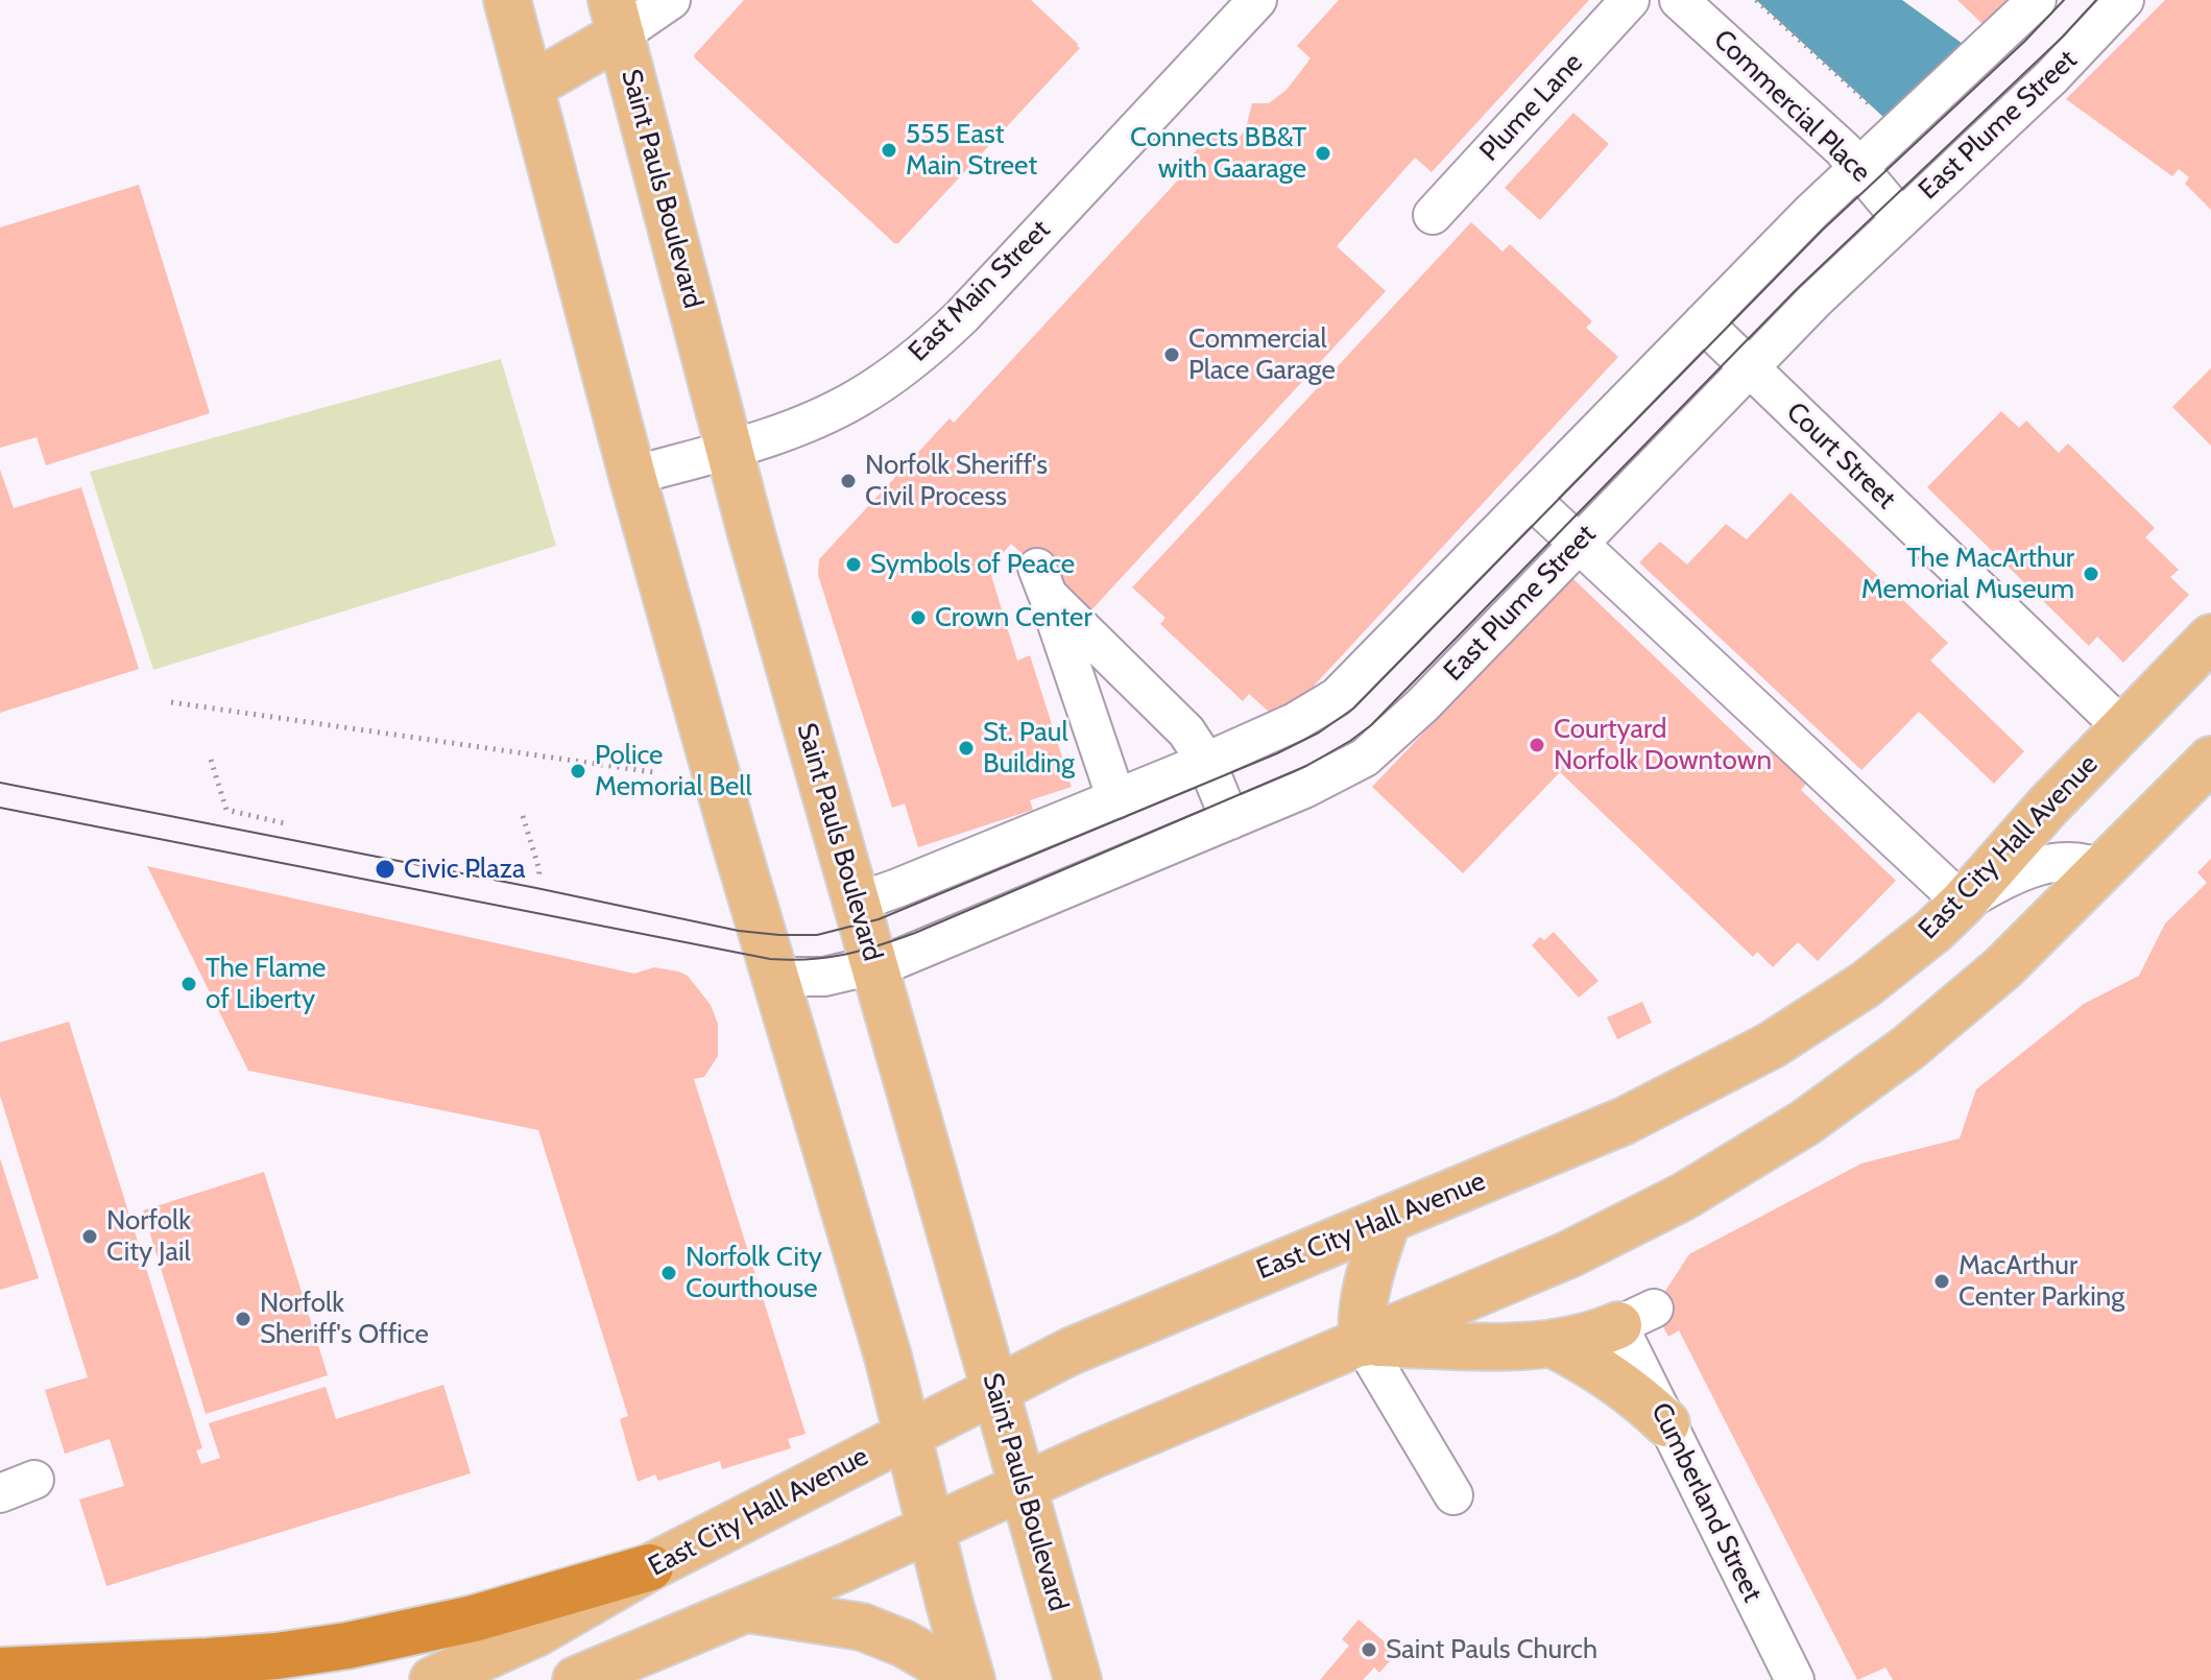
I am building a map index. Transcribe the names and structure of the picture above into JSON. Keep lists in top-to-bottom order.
{
  "streets": {
    "main road": ["Saint Pauls Boulevard", "East City Hall Avenue"],
    "street": [
      "Commercial Place",
      "Plume Lane",
      "East Plume Street",
      "East Main Street",
      "Court Street",
      "Cumberland Street"
    ]
  },
  "crossings": [
    ["Commercial Place", "East Plume Street"],
    ["East Plume Street", "Saint Pauls Boulevard"],
    ["East Plume Street", "Court Street"],
    ["Saint Pauls Boulevard", "East Main Street"],
    ["Saint Pauls Boulevard", "East City Hall Avenue"],
    ["Court Street", "East City Hall Avenue"]
  ],
  "places": [
    "555 East Main Street",
    "Connects BB&T with Gaarage",
    "Commercial Place Garage",
    "Norfolk Sheriff's Civil Process",
    "Symbols of Peace",
    "The MacArthur Memorial Museum",
    "Crown Center",
    "Courtyard Norfolk Downtown",
    "St. Paul Building",
    "Police Memorial Bell",
    "Civic Plaza",
    "The Flame of Liberty",
    "Norfolk City Jail",
    "Norfolk City Courthouse",
    "MacArthur Center Parking",
    "Norfolk Sheriff's Office",
    "Saint Pauls Church"
  ]
}
